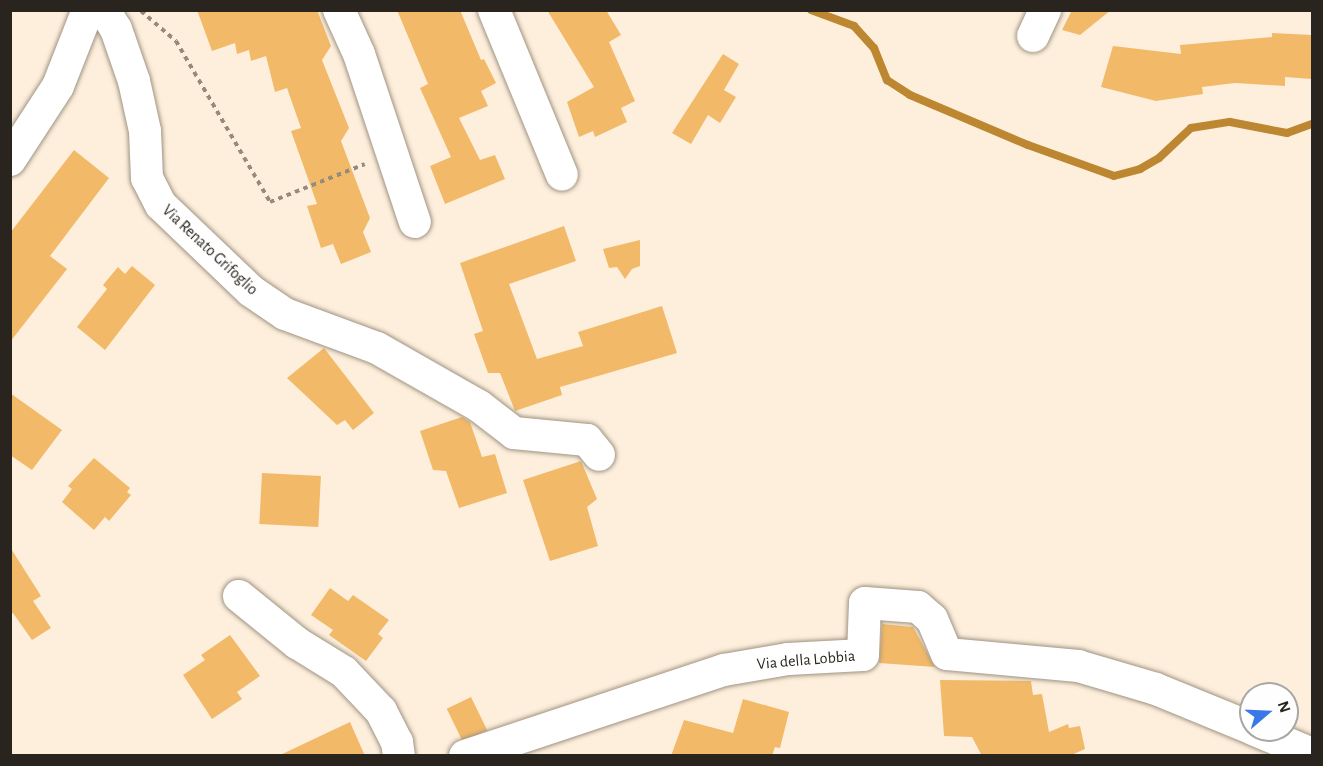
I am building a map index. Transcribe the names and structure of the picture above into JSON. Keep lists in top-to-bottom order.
{
  "streets": {
    "street": ["Via Renato Grifoglio", "Via della Lobbia"]
  },
  "north": "right"
}
